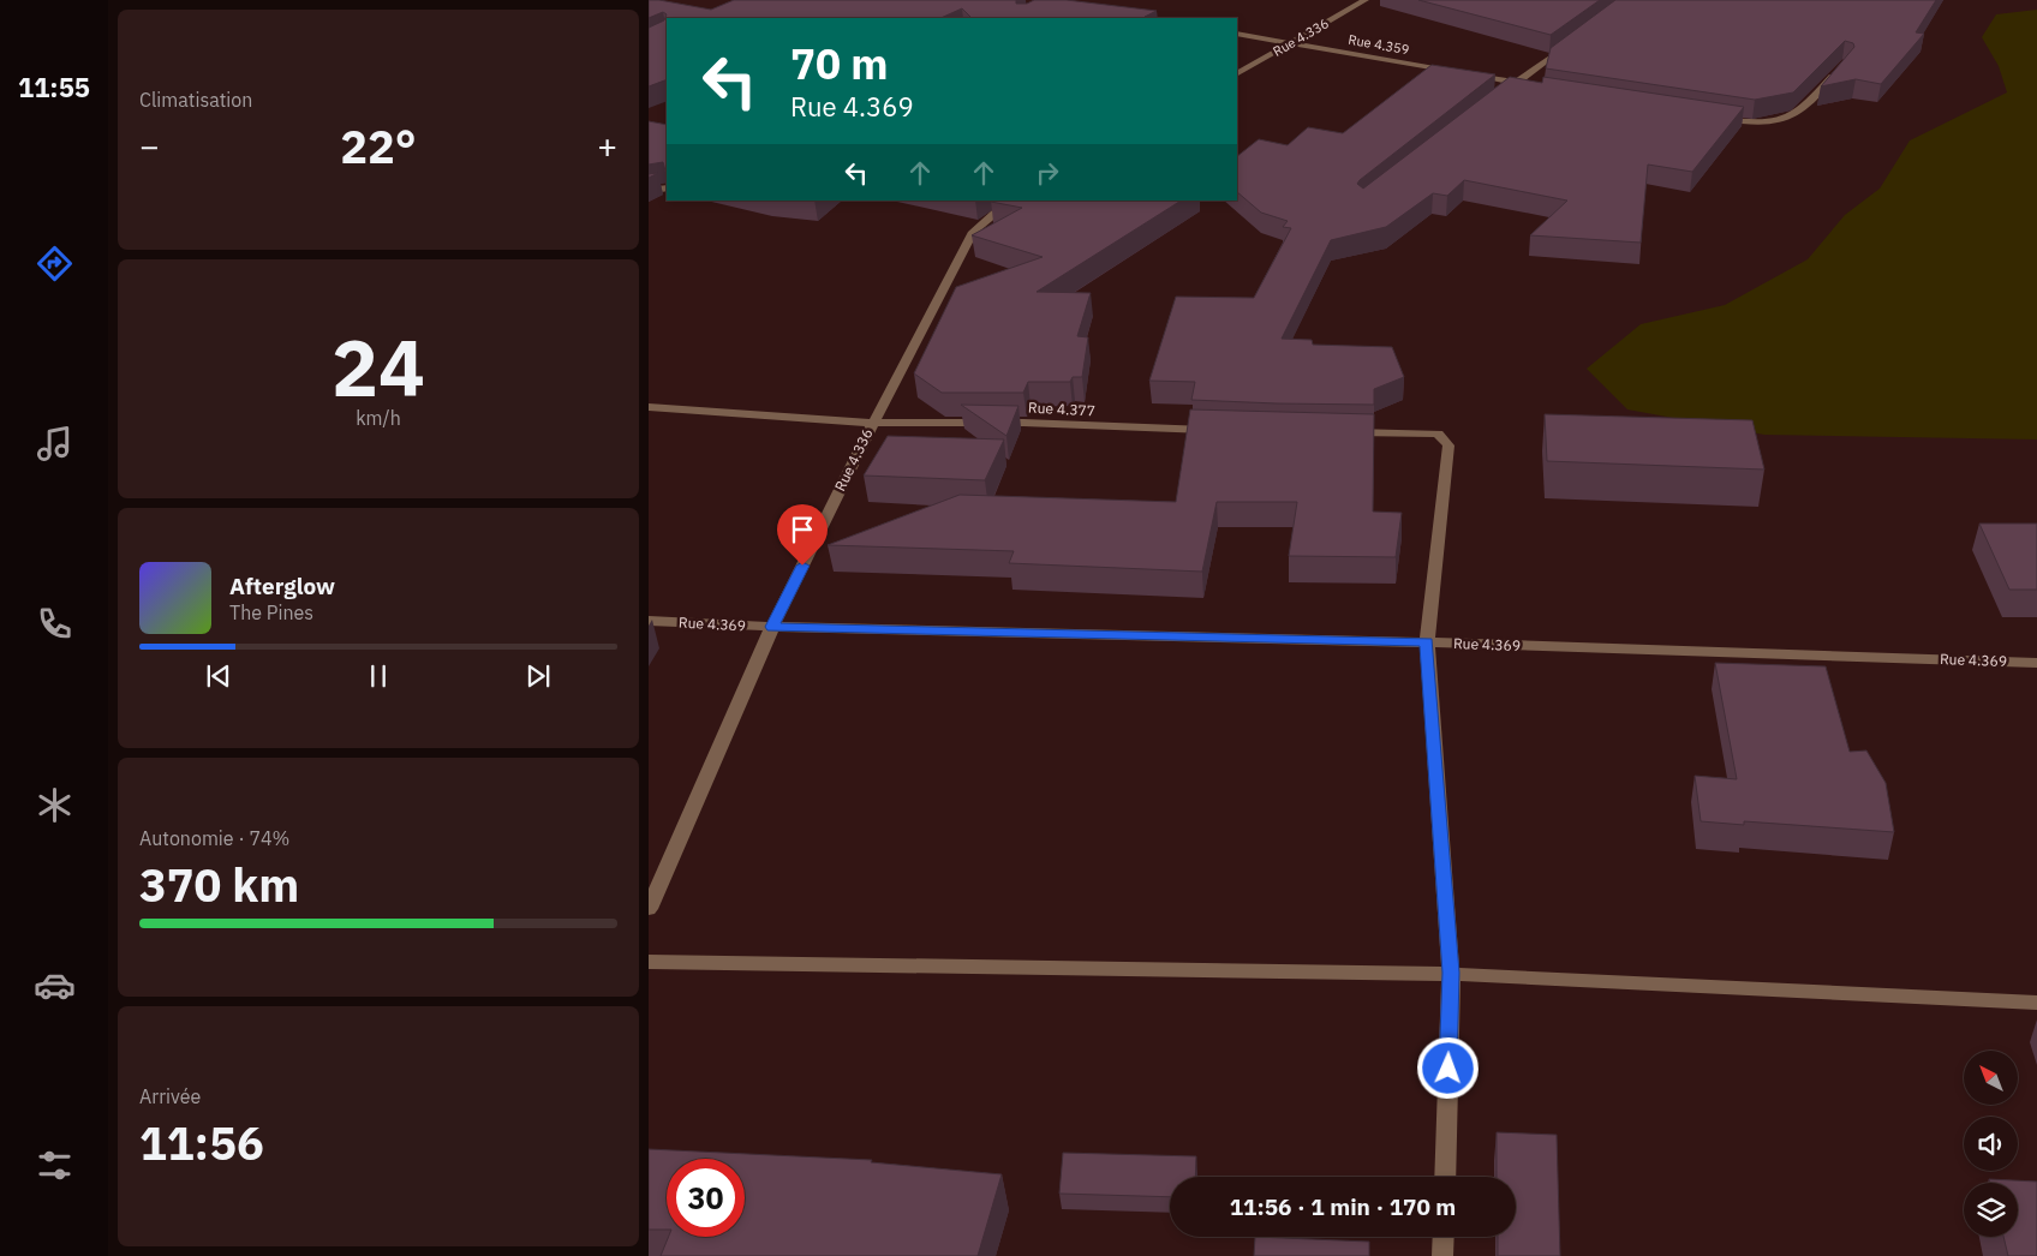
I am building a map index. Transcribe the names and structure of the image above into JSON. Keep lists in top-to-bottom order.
{
  "streets": {
    "street": [
      "Rue 4.336",
      "Rue 4.359",
      "Rue 4.377",
      "Rue 4.369"
    ]
  },
  "crossings": [
    ["Rue 4.336", "Rue 4.359"],
    ["Rue 4.336", "Rue 4.377"],
    ["Rue 4.336", "Rue 4.369"]
  ],
  "north": "top left",
  "page": {
    "tabs": "11:55",
    "tile": [
      "Climatisation",
      ["24", "km/h"],
      ["Autonomie · 74%", "370 km"],
      ["Arrivée", "11:56"]
    ],
    "turn": ["70 m", "Rue 4.369"],
    "heat": ["−", "22°", "+"],
    "song": ["Afterglow", "The Pines"],
    "limit": "30",
    "trip": "11:56 · 1 min · 170 m"
  }
}
